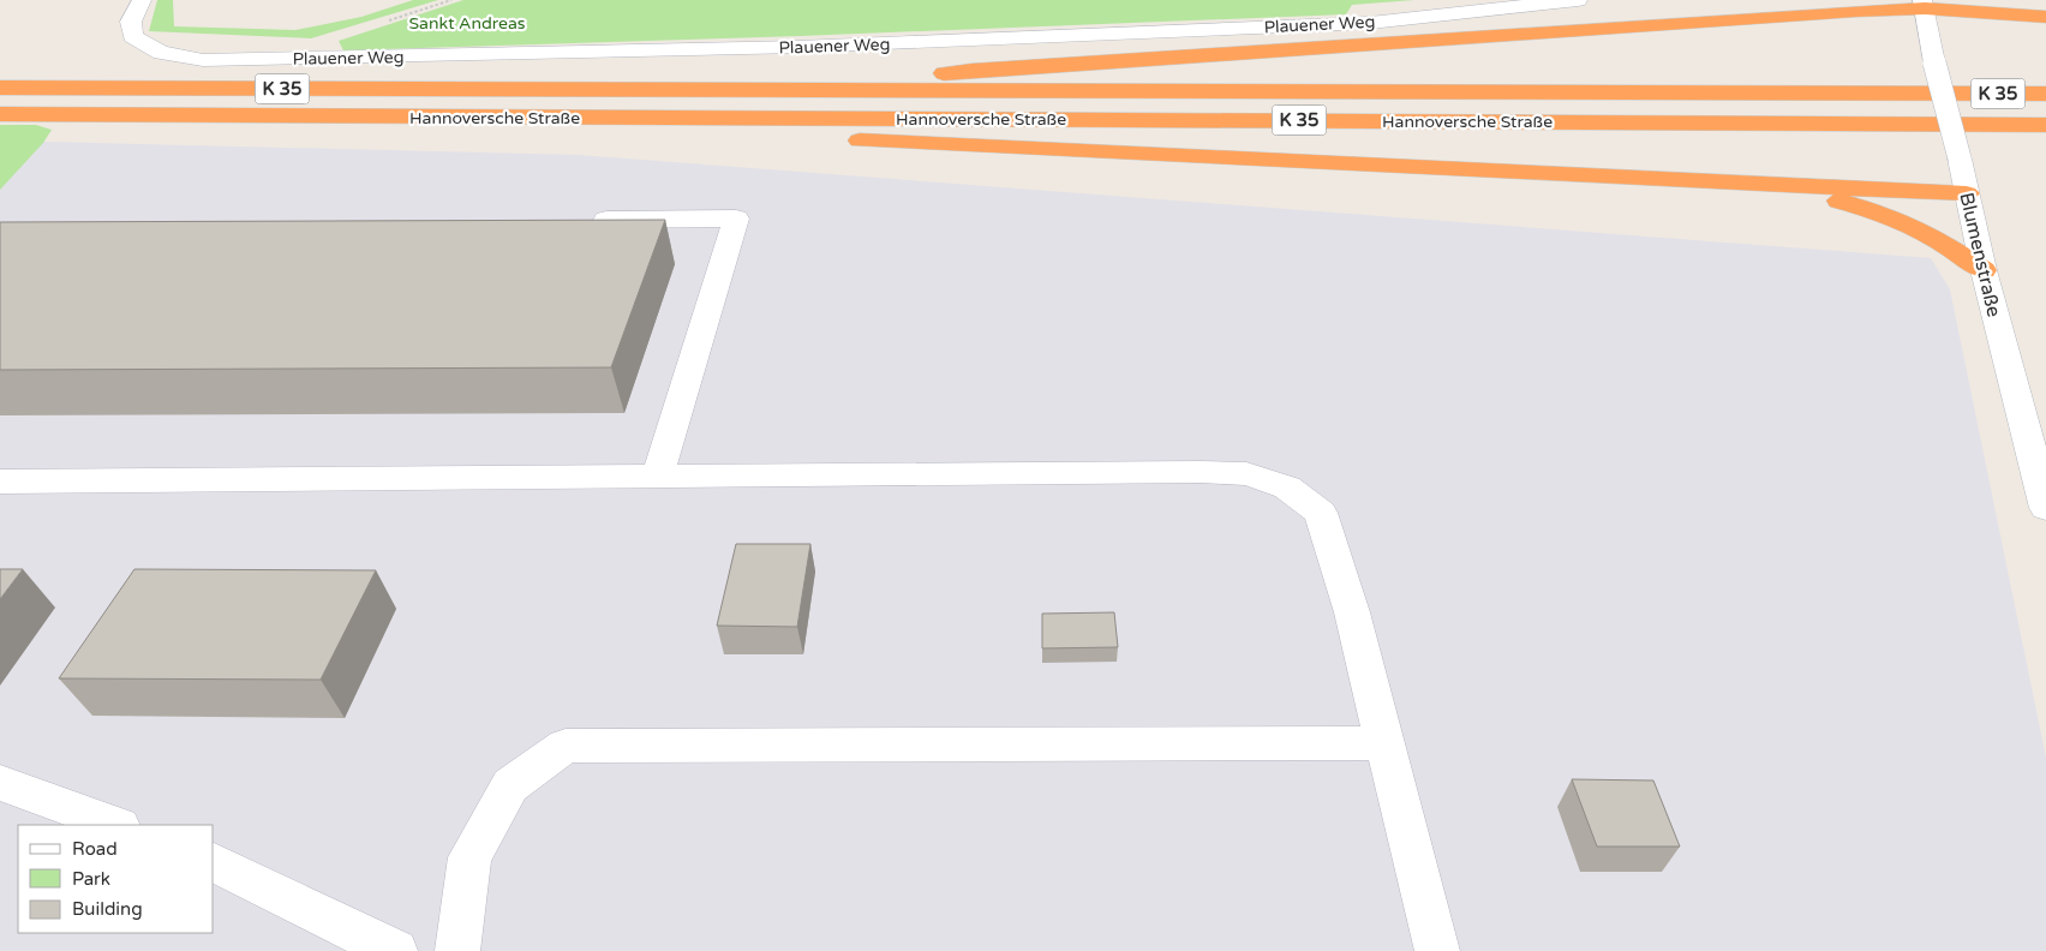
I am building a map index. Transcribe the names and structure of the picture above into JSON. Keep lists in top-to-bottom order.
{
  "streets": {
    "highway": ["K 35", "Hannoversche Straße"],
    "street": ["Plauener Weg", "Blumenstraße"]
  },
  "parks": ["Sankt Andreas"],
  "legend": ["Road", "Park", "Building"]
}
